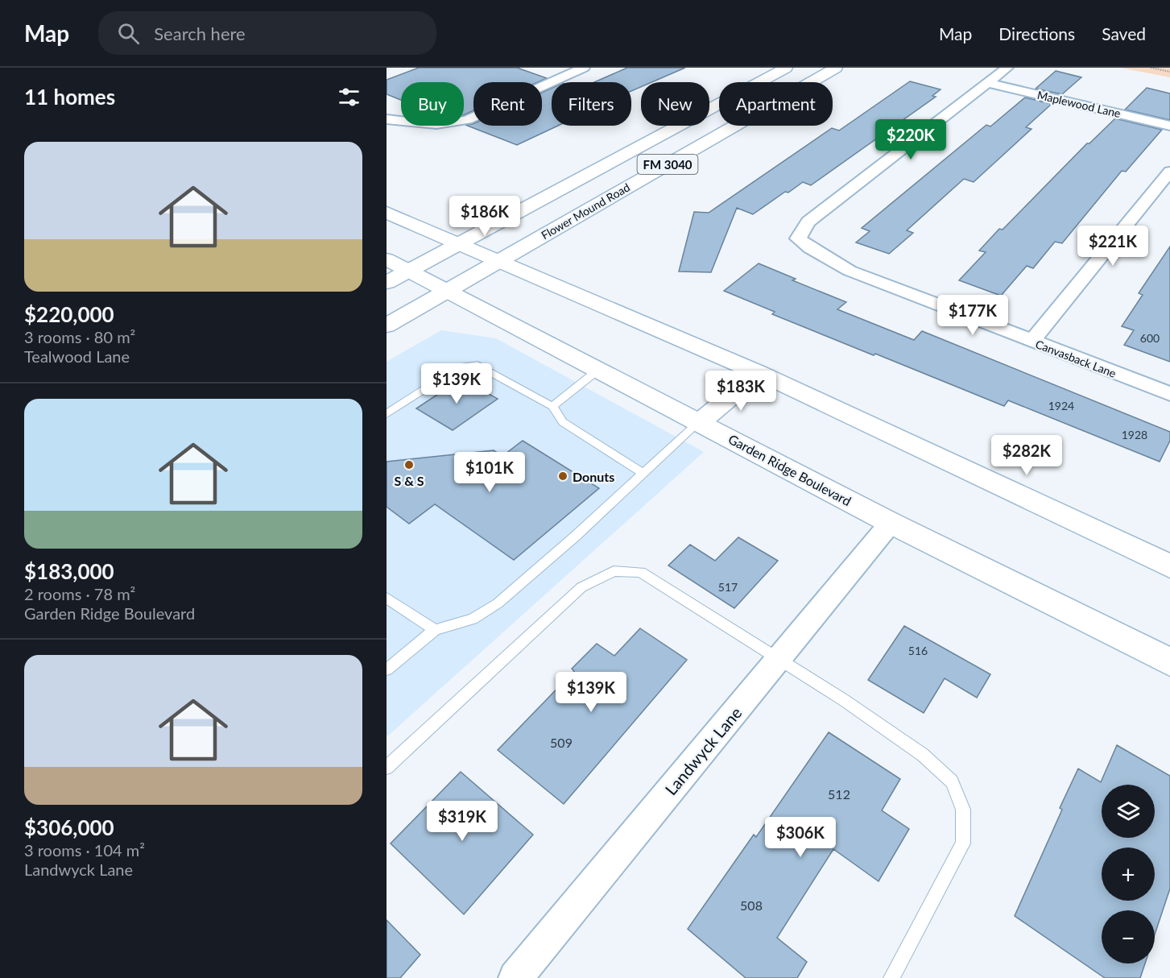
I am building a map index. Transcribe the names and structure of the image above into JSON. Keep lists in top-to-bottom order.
{
  "streets": {
    "main road": ["FM 3040", "Flower Mound Road", "Garden Ridge Boulevard"],
    "street": ["Maplewood Lane", "Canvasback Lane", "Landwyck Lane"]
  },
  "crossings": [
    ["Maplewood Lane", "Canvasback Lane"],
    ["FM 3040", "Garden Ridge Boulevard"],
    ["Flower Mound Road", "Garden Ridge Boulevard"],
    ["Garden Ridge Boulevard", "Landwyck Lane"]
  ],
  "places": ["S & S", "Donuts"],
  "house_numbers": [
    "600",
    "1924",
    "1928",
    "517",
    "516",
    "509",
    "512",
    "508"
  ],
  "page": {
    "header": "Map",
    "search": "Search here",
    "nav": ["Map", "Directions", "Saved"],
    "heading": "11 homes",
    "chip": [
      "Buy",
      "Rent",
      "Filters",
      "New",
      "Apartment"
    ],
    "price": [
      "$220K",
      "$186K",
      "$221K",
      "$177K",
      "$139K",
      "$183K",
      "$282K",
      "$101K",
      "$139K",
      "$319K",
      "$306K"
    ],
    "list": [
      {
        "name": "$220,000",
        "note": "3 rooms · 80 m² · Tealwood Lane"
      },
      {
        "name": "$183,000",
        "note": "2 rooms · 78 m² · Garden Ridge Boulevard"
      },
      {
        "name": "$306,000",
        "note": "3 rooms · 104 m² · Landwyck Lane"
      }
    ],
    "map_buttons": ["+", "−"]
  }
}
